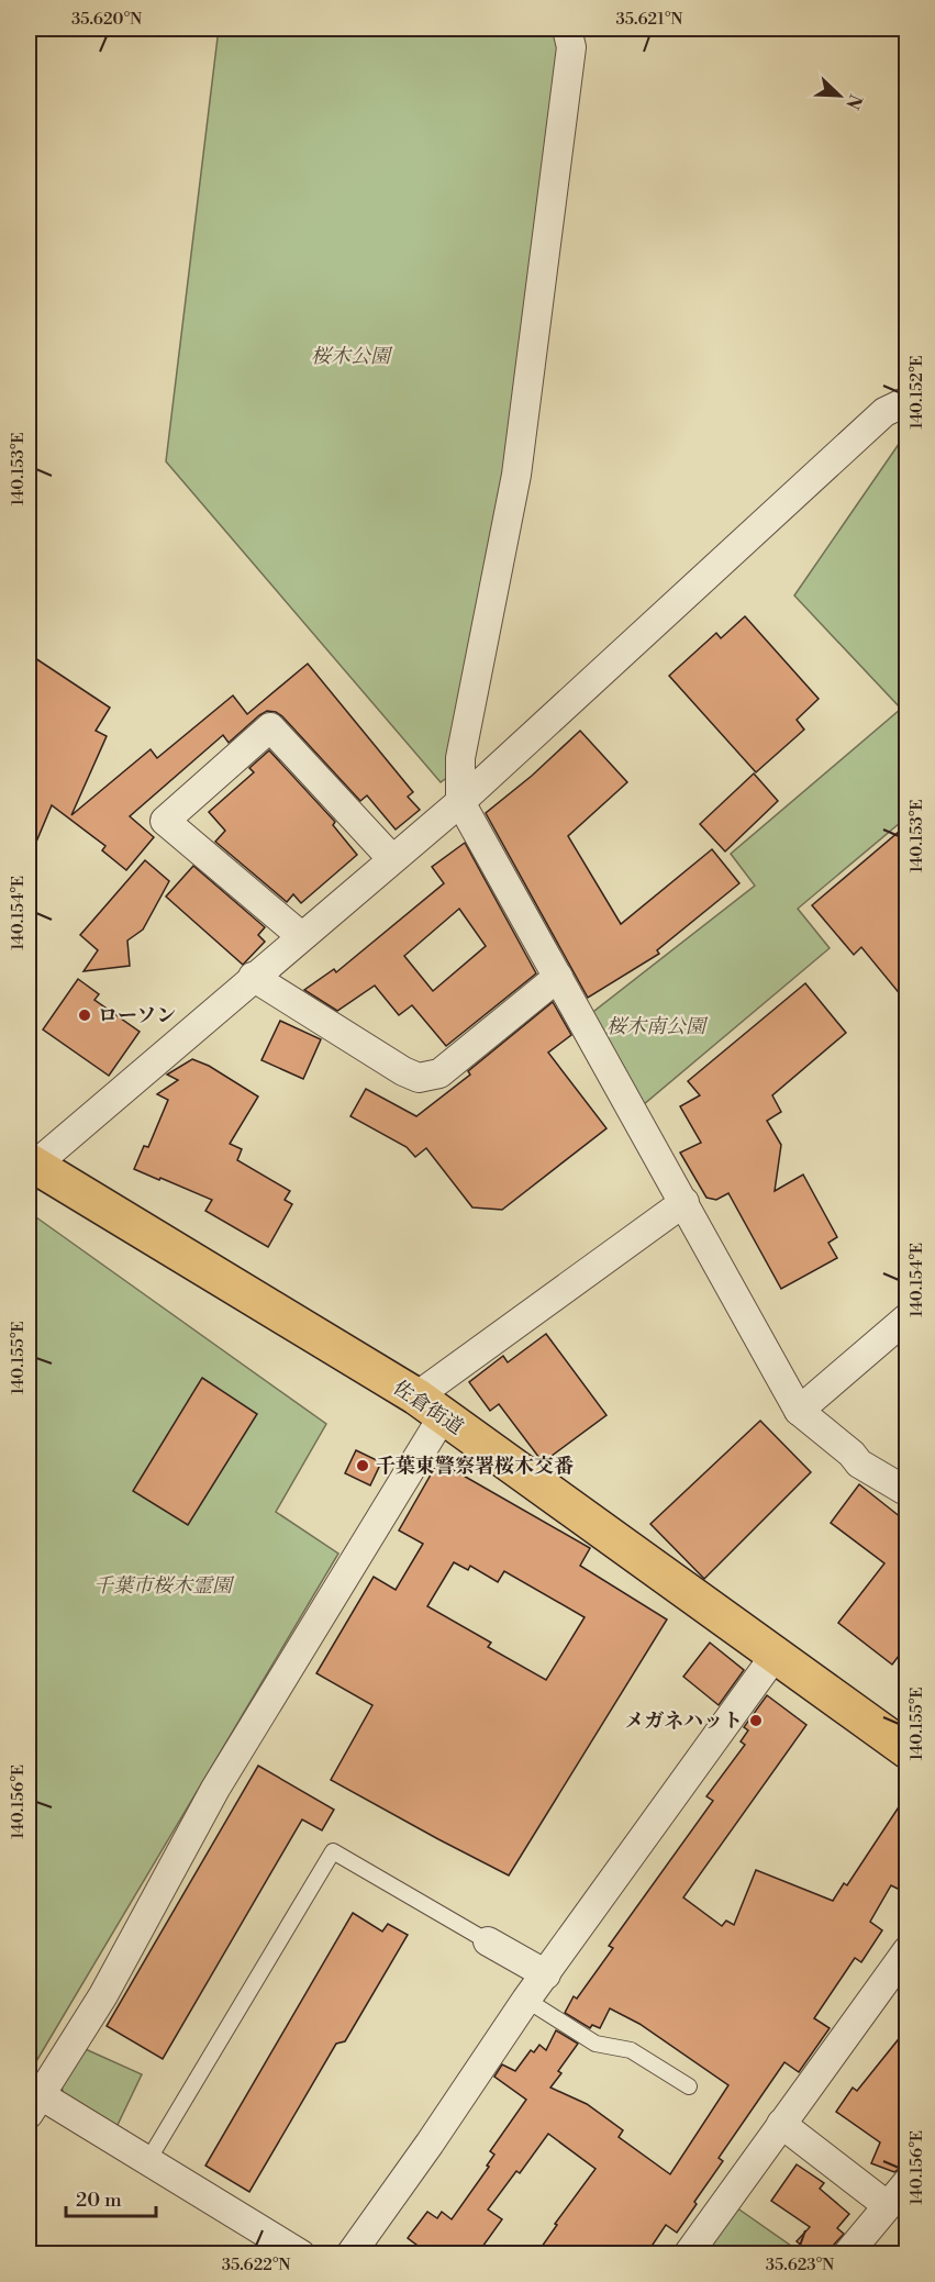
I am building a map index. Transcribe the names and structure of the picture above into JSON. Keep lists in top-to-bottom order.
{
  "streets": {
    "highway": ["佐倉街道"]
  },
  "parks": ["桜木公園", "桜木南公園", "千葉市桜木霊園"],
  "places": ["ローソン", "千葉東警察署桜木交番", "メガネハット"],
  "scale_bar": "20 m",
  "north": "bottom right",
  "coordinates": [
    "35.620°N",
    "35.621°N",
    "140.152°E",
    "140.153°E",
    "140.154°E",
    "140.155°E",
    "140.156°E",
    "35.622°N",
    "35.623°N"
  ]
}
